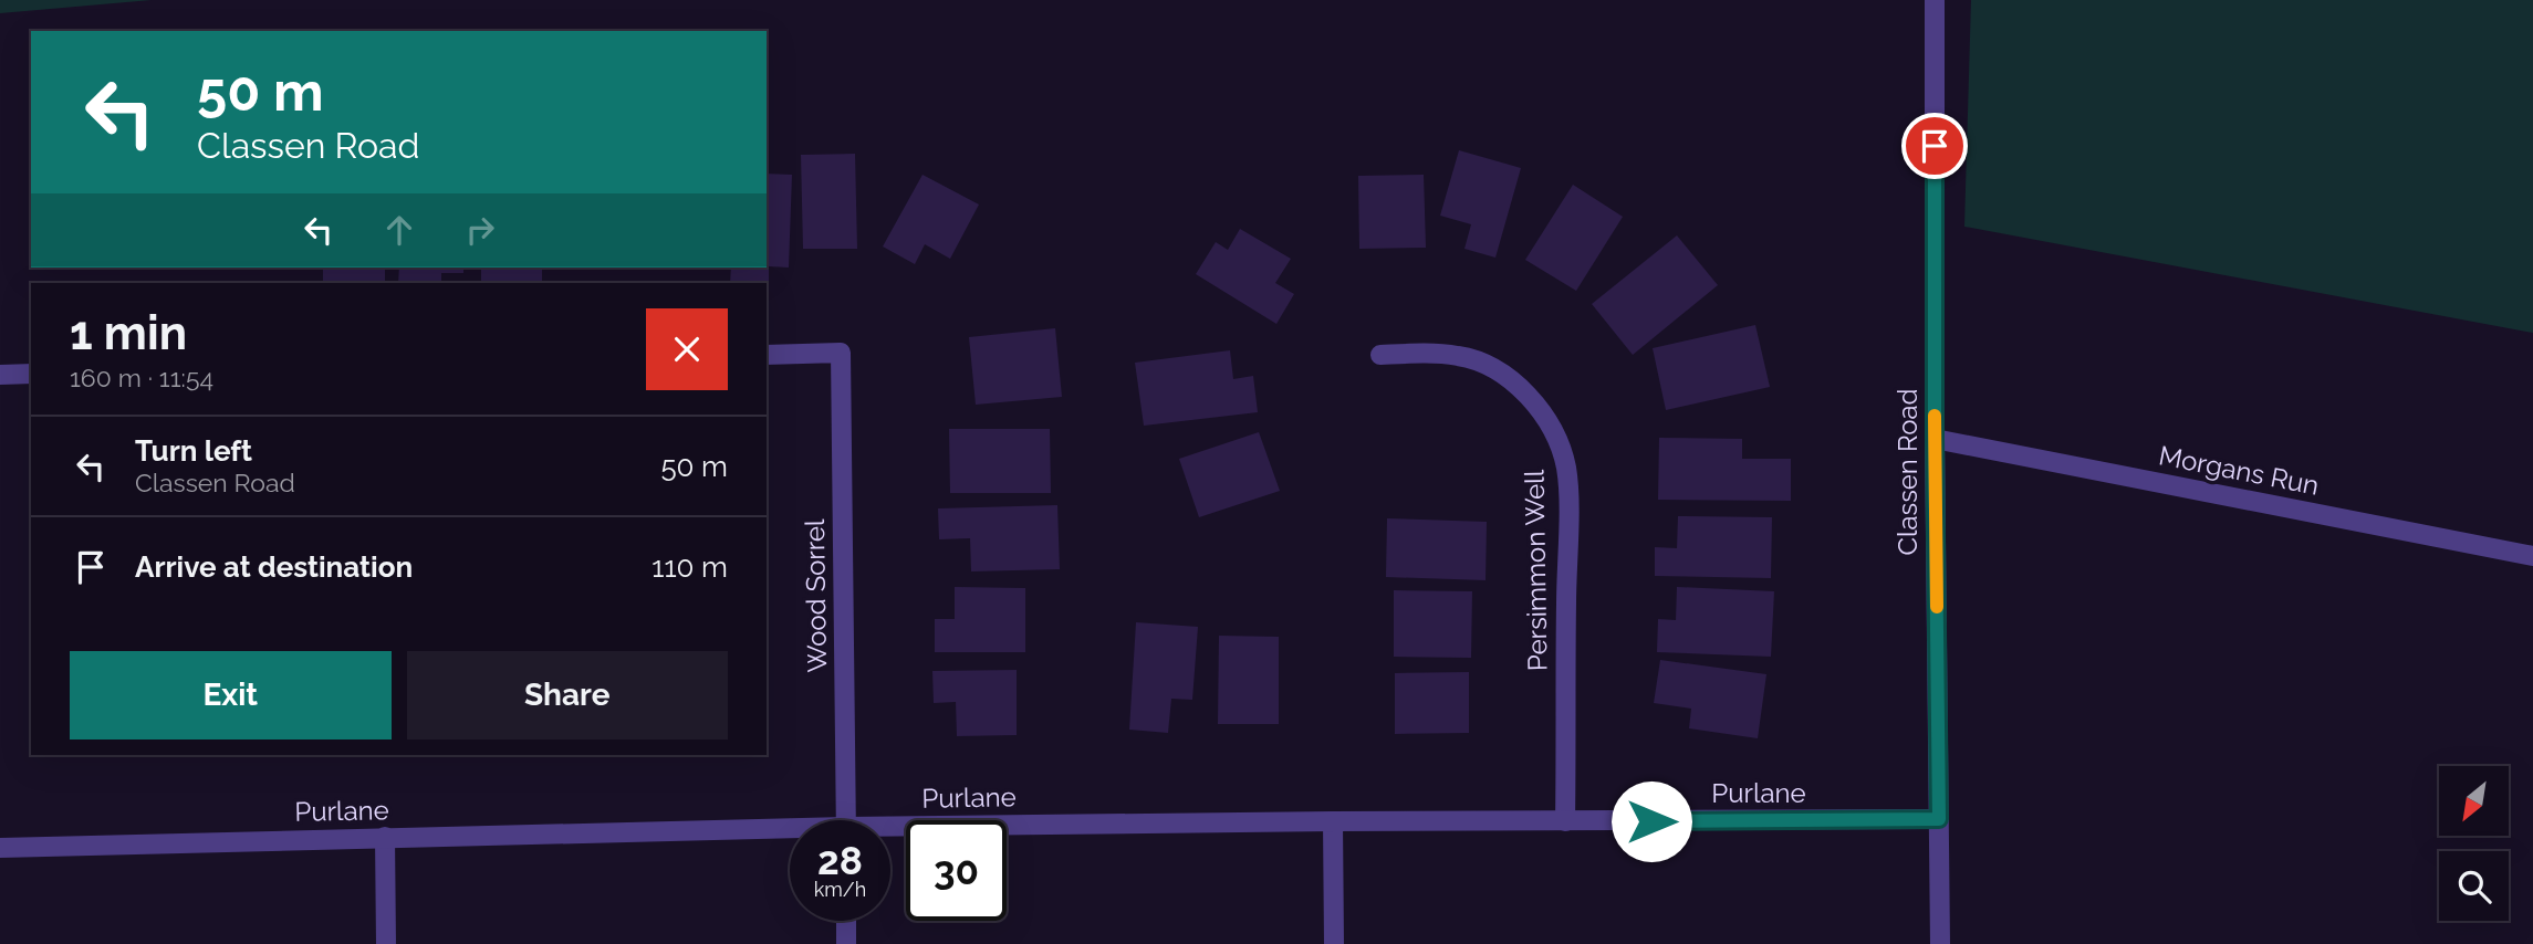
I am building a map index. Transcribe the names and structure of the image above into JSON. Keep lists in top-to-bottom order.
{
  "streets": {
    "street": [
      "Morgans Run",
      "Classen Road",
      "Persimmon Well",
      "Wood Sorrel",
      "Purlane"
    ]
  },
  "crossings": [
    ["Morgans Run", "Classen Road"],
    ["Classen Road", "Purlane"],
    ["Persimmon Well", "Purlane"]
  ],
  "north": "bottom left",
  "page": {
    "turn": ["50 m", "Classen Road"],
    "heading": ["1 min", "160 m · 11:54"],
    "list": [
      {
        "name": "Turn left",
        "note": "Classen Road",
        "value": "50 m"
      },
      {
        "name": "Arrive at destination",
        "value": "110 m"
      }
    ],
    "buttons": ["Exit", "Share"],
    "speed": "28 km/h",
    "limit": "30"
  }
}
